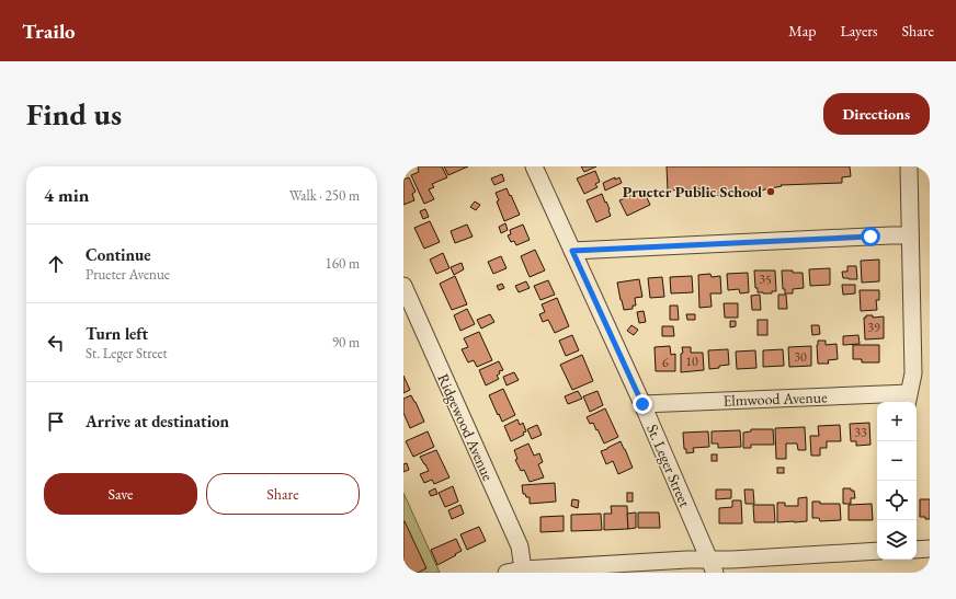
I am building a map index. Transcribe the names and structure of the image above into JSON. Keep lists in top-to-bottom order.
{
  "streets": {
    "street": ["Elmwood Avenue", "Ridgewood Avenue", "St. Leger Street"]
  },
  "crossings": [
    ["Elmwood Avenue", "St. Leger Street"]
  ],
  "places": ["Prueter Public School"],
  "house_numbers": [
    "35",
    "39",
    "30",
    "10",
    "6",
    "33"
  ],
  "page": {
    "header": "Trailo",
    "nav": ["Map", "Layers", "Share"],
    "buttons": [
      "Directions",
      ["Save", "Share"]
    ],
    "title": "Find us",
    "heading": ["4 min", "Walk · 250 m"],
    "list": [
      ["Continue", "Prueter Avenue", "160 m"],
      ["Turn left", "St. Leger Street", "90 m"],
      "Arrive at destination"
    ],
    "map_buttons": ["+", "−"]
  }
}
